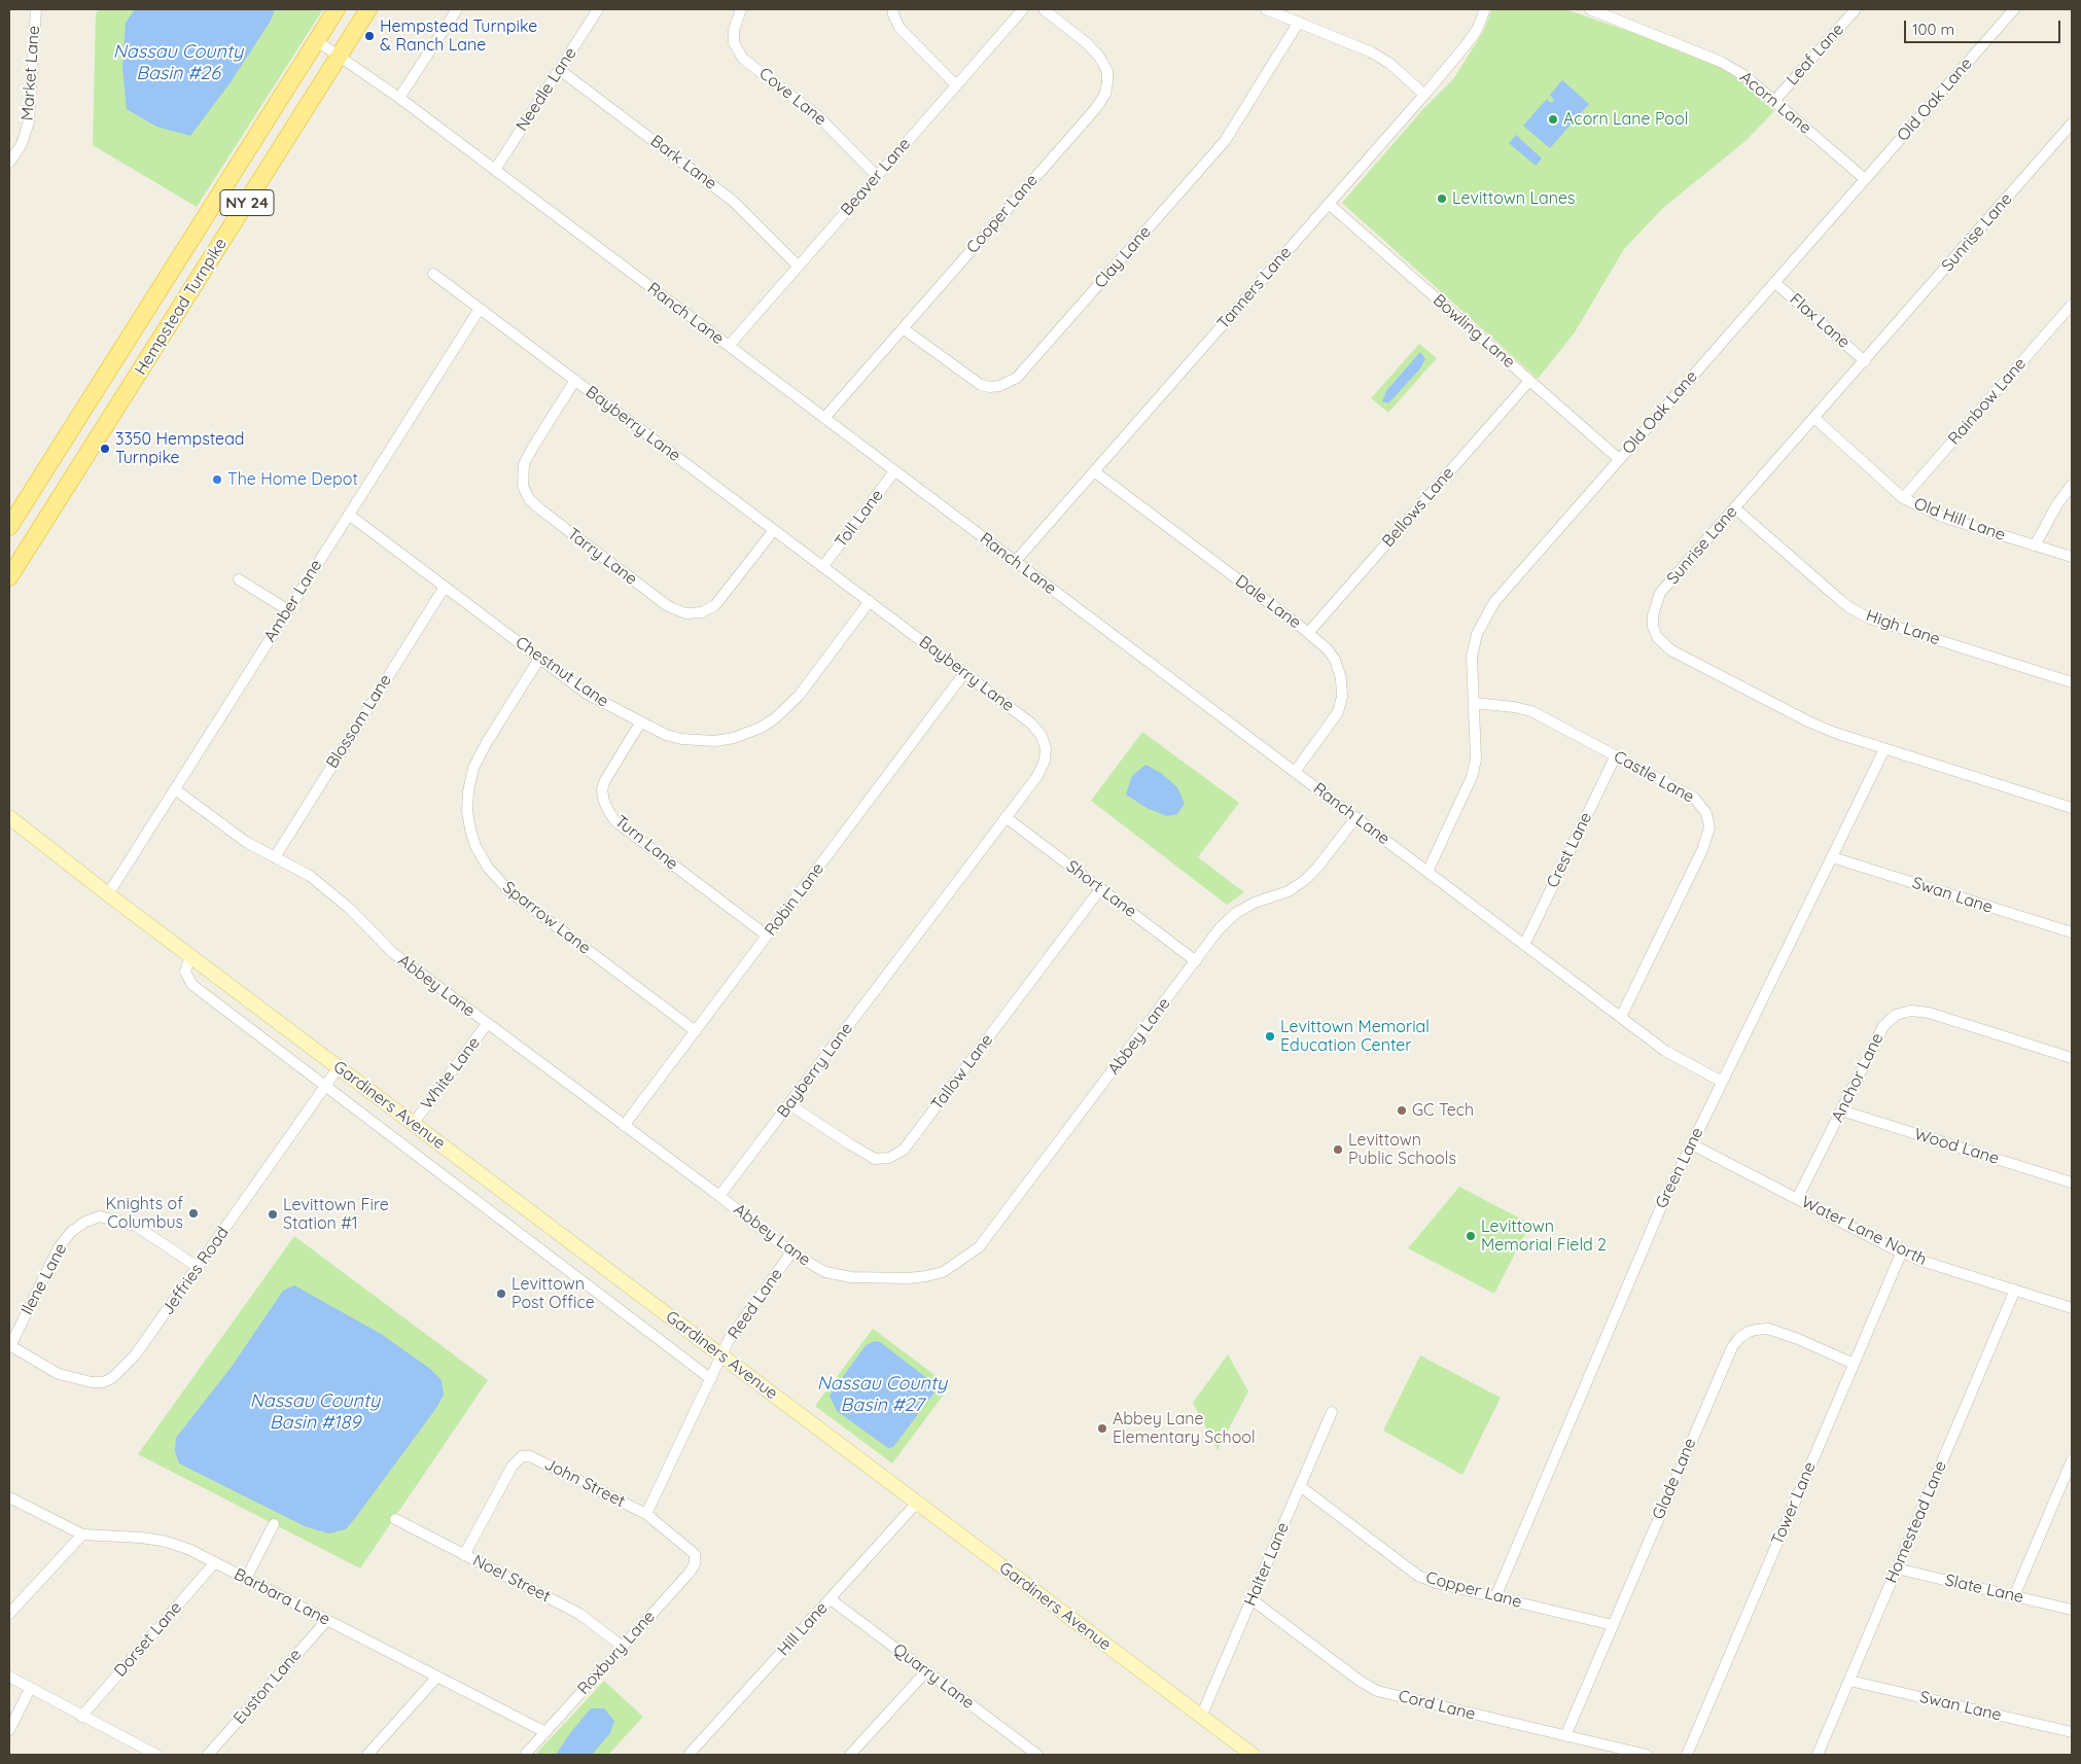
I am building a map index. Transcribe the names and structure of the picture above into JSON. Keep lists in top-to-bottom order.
{
  "streets": {
    "main road": ["NY 24", "Hempstead Turnpike", "Gardiners Avenue"],
    "street": [
      "Leaf Lane",
      "Market Lane",
      "Needle Lane",
      "Cove Lane",
      "Old Oak Lane",
      "Acorn Lane",
      "Bark Lane",
      "Beaver Lane",
      "Cooper Lane",
      "Sunrise Lane",
      "Clay Lane",
      "Tanners Lane",
      "Ranch Lane",
      "Flax Lane",
      "Bowling Lane",
      "Rainbow Lane",
      "Bayberry Lane",
      "Bellows Lane",
      "Toll Lane",
      "Old Hill Lane",
      "Tarry Lane",
      "Amber Lane",
      "Dale Lane",
      "High Lane",
      "Chestnut Lane",
      "Blossom Lane",
      "Castle Lane",
      "Turn Lane",
      "Crest Lane",
      "Short Lane",
      "Swan Lane",
      "Robin Lane",
      "Sparrow Lane",
      "Abbey Lane",
      "Tallow Lane",
      "White Lane",
      "Anchor Lane",
      "Wood Lane",
      "Green Lane",
      "Water Lane North",
      "Jeffries Road",
      "Ilene Lane",
      "Reed Lane",
      "Glade Lane",
      "John Street",
      "Tower Lane",
      "Homestead Lane",
      "Halter Lane",
      "Noel Street",
      "Slate Lane",
      "Copper Lane",
      "Barbara Lane",
      "Hill Lane",
      "Dorset Lane",
      "Roxbury Lane",
      "Quarry Lane",
      "Euston Lane",
      "Cord Lane"
    ]
  },
  "crossings": [
    ["Leaf Lane", "Acorn Lane"],
    ["Needle Lane", "Bark Lane"],
    ["Needle Lane", "Ranch Lane"],
    ["Cove Lane", "Beaver Lane"],
    ["Old Oak Lane", "Acorn Lane"],
    ["Old Oak Lane", "Ranch Lane"],
    ["Old Oak Lane", "Flax Lane"],
    ["Old Oak Lane", "Bowling Lane"],
    ["Old Oak Lane", "Castle Lane"],
    ["Bark Lane", "Beaver Lane"],
    ["Beaver Lane", "Ranch Lane"],
    ["Cooper Lane", "Clay Lane"],
    ["Cooper Lane", "Ranch Lane"],
    ["Sunrise Lane", "Flax Lane"],
    ["Sunrise Lane", "Old Hill Lane"],
    ["Sunrise Lane", "High Lane"],
    ["Sunrise Lane", "Green Lane"],
    ["Tanners Lane", "Ranch Lane"],
    ["Tanners Lane", "Bowling Lane"],
    ["Tanners Lane", "Dale Lane"],
    ["Hempstead Turnpike", "Ranch Lane"],
    ["Ranch Lane", "Toll Lane"],
    ["Ranch Lane", "Dale Lane"],
    ["Ranch Lane", "Castle Lane"],
    ["Ranch Lane", "Crest Lane"],
    ["Ranch Lane", "Abbey Lane"],
    ["Ranch Lane", "Green Lane"],
    ["Bowling Lane", "Bellows Lane"],
    ["Rainbow Lane", "Old Hill Lane"],
    ["Bayberry Lane", "Toll Lane"],
    ["Bayberry Lane", "Tarry Lane"],
    ["Bayberry Lane", "Amber Lane"],
    ["Bayberry Lane", "Chestnut Lane"],
    ["Bayberry Lane", "Short Lane"],
    ["Bayberry Lane", "Robin Lane"],
    ["Bayberry Lane", "Abbey Lane"],
    ["Bayberry Lane", "Tallow Lane"],
    ["Bellows Lane", "Dale Lane"],
    ["Amber Lane", "Chestnut Lane"],
    ["Amber Lane", "Abbey Lane"],
    ["Amber Lane", "Gardiners Avenue"],
    ["Chestnut Lane", "Blossom Lane"],
    ["Chestnut Lane", "Turn Lane"],
    ["Chestnut Lane", "Sparrow Lane"],
    ["Blossom Lane", "Abbey Lane"],
    ["Castle Lane", "Crest Lane"],
    ["Turn Lane", "Robin Lane"],
    ["Short Lane", "Abbey Lane"],
    ["Short Lane", "Tallow Lane"],
    ["Swan Lane", "Green Lane"],
    ["Swan Lane", "Homestead Lane"],
    ["Robin Lane", "Sparrow Lane"],
    ["Robin Lane", "Abbey Lane"],
    ["Abbey Lane", "White Lane"],
    ["Abbey Lane", "Reed Lane"],
    ["White Lane", "Gardiners Avenue"],
    ["Anchor Lane", "Wood Lane"],
    ["Anchor Lane", "Water Lane North"],
    ["Gardiners Avenue", "Jeffries Road"],
    ["Gardiners Avenue", "Reed Lane"],
    ["Gardiners Avenue", "Halter Lane"],
    ["Gardiners Avenue", "Hill Lane"],
    ["Green Lane", "Water Lane North"],
    ["Green Lane", "Copper Lane"],
    ["Water Lane North", "Tower Lane"],
    ["Water Lane North", "Homestead Lane"],
    ["Jeffries Road", "Ilene Lane"],
    ["Glade Lane", "Tower Lane"],
    ["Glade Lane", "Copper Lane"],
    ["Glade Lane", "Cord Lane"],
    ["John Street", "Noel Street"],
    ["John Street", "Roxbury Lane"],
    ["Homestead Lane", "Slate Lane"],
    ["Halter Lane", "Copper Lane"],
    ["Halter Lane", "Cord Lane"],
    ["Noel Street", "Roxbury Lane"],
    ["Barbara Lane", "Dorset Lane"],
    ["Barbara Lane", "Roxbury Lane"],
    ["Barbara Lane", "Euston Lane"],
    ["Hill Lane", "Quarry Lane"]
  ],
  "water": ["Nassau County Basin #26", "Nassau County Basin #27", "Nassau County Basin #189"],
  "places": [
    "Hempstead Turnpike & Ranch Lane",
    "Acorn Lane Pool",
    "Levittown Lanes",
    "3350 Hempstead Turnpike",
    "The Home Depot",
    "Levittown Memorial Education Center",
    "GC Tech",
    "Levittown Public Schools",
    "Knights of Columbus",
    "Levittown Fire Station #1",
    "Levittown Memorial Field 2",
    "Levittown Post Office",
    "Abbey Lane Elementary School"
  ],
  "scale_bar": "100 m"
}
